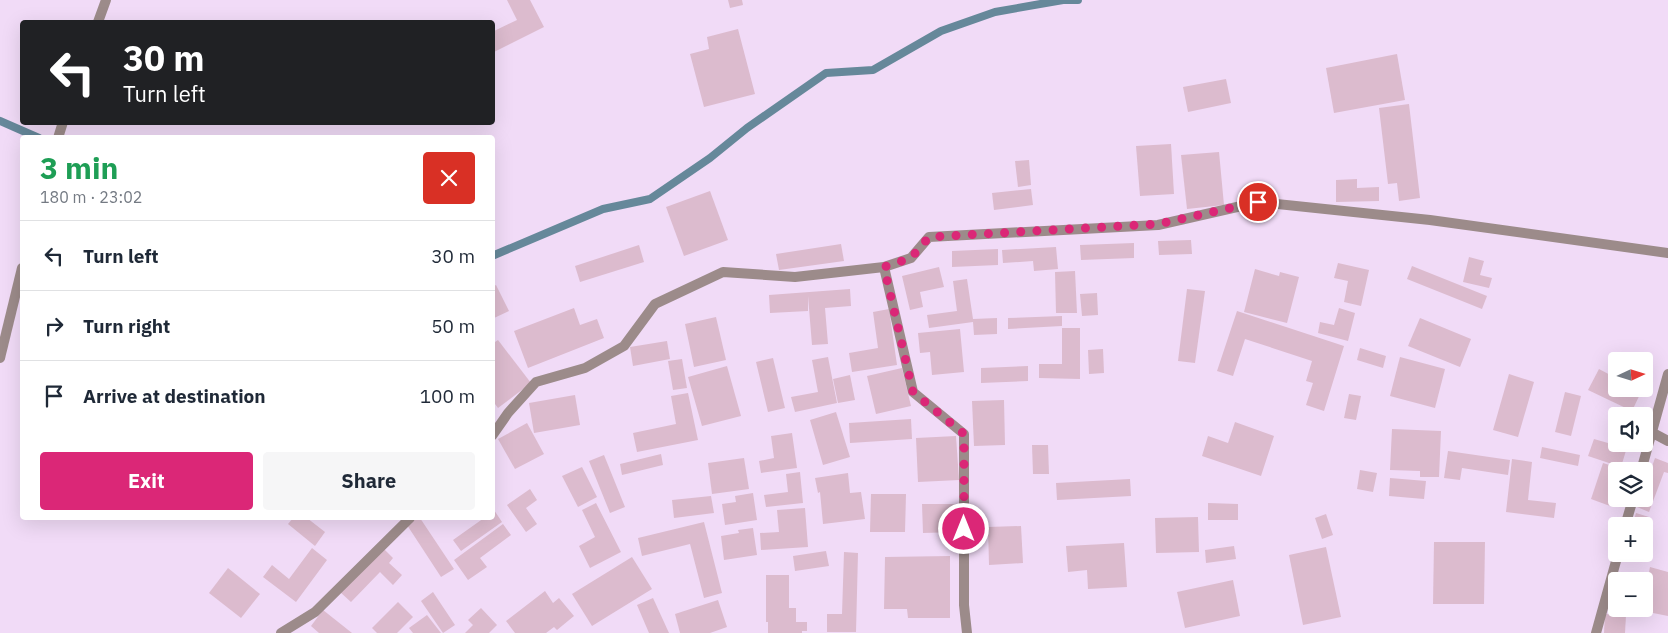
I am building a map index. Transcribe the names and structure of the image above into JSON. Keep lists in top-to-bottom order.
{
  "north": "right",
  "page": {
    "turn": ["30 m", "Turn left"],
    "heading": ["3 min", "180 m · 23:02"],
    "list": [
      {
        "name": "Turn left",
        "value": "30 m"
      },
      {
        "name": "Turn right",
        "value": "50 m"
      },
      {
        "name": "Arrive at destination",
        "value": "100 m"
      }
    ],
    "map_buttons": ["+", "−"],
    "buttons": ["Exit", "Share"]
  }
}
